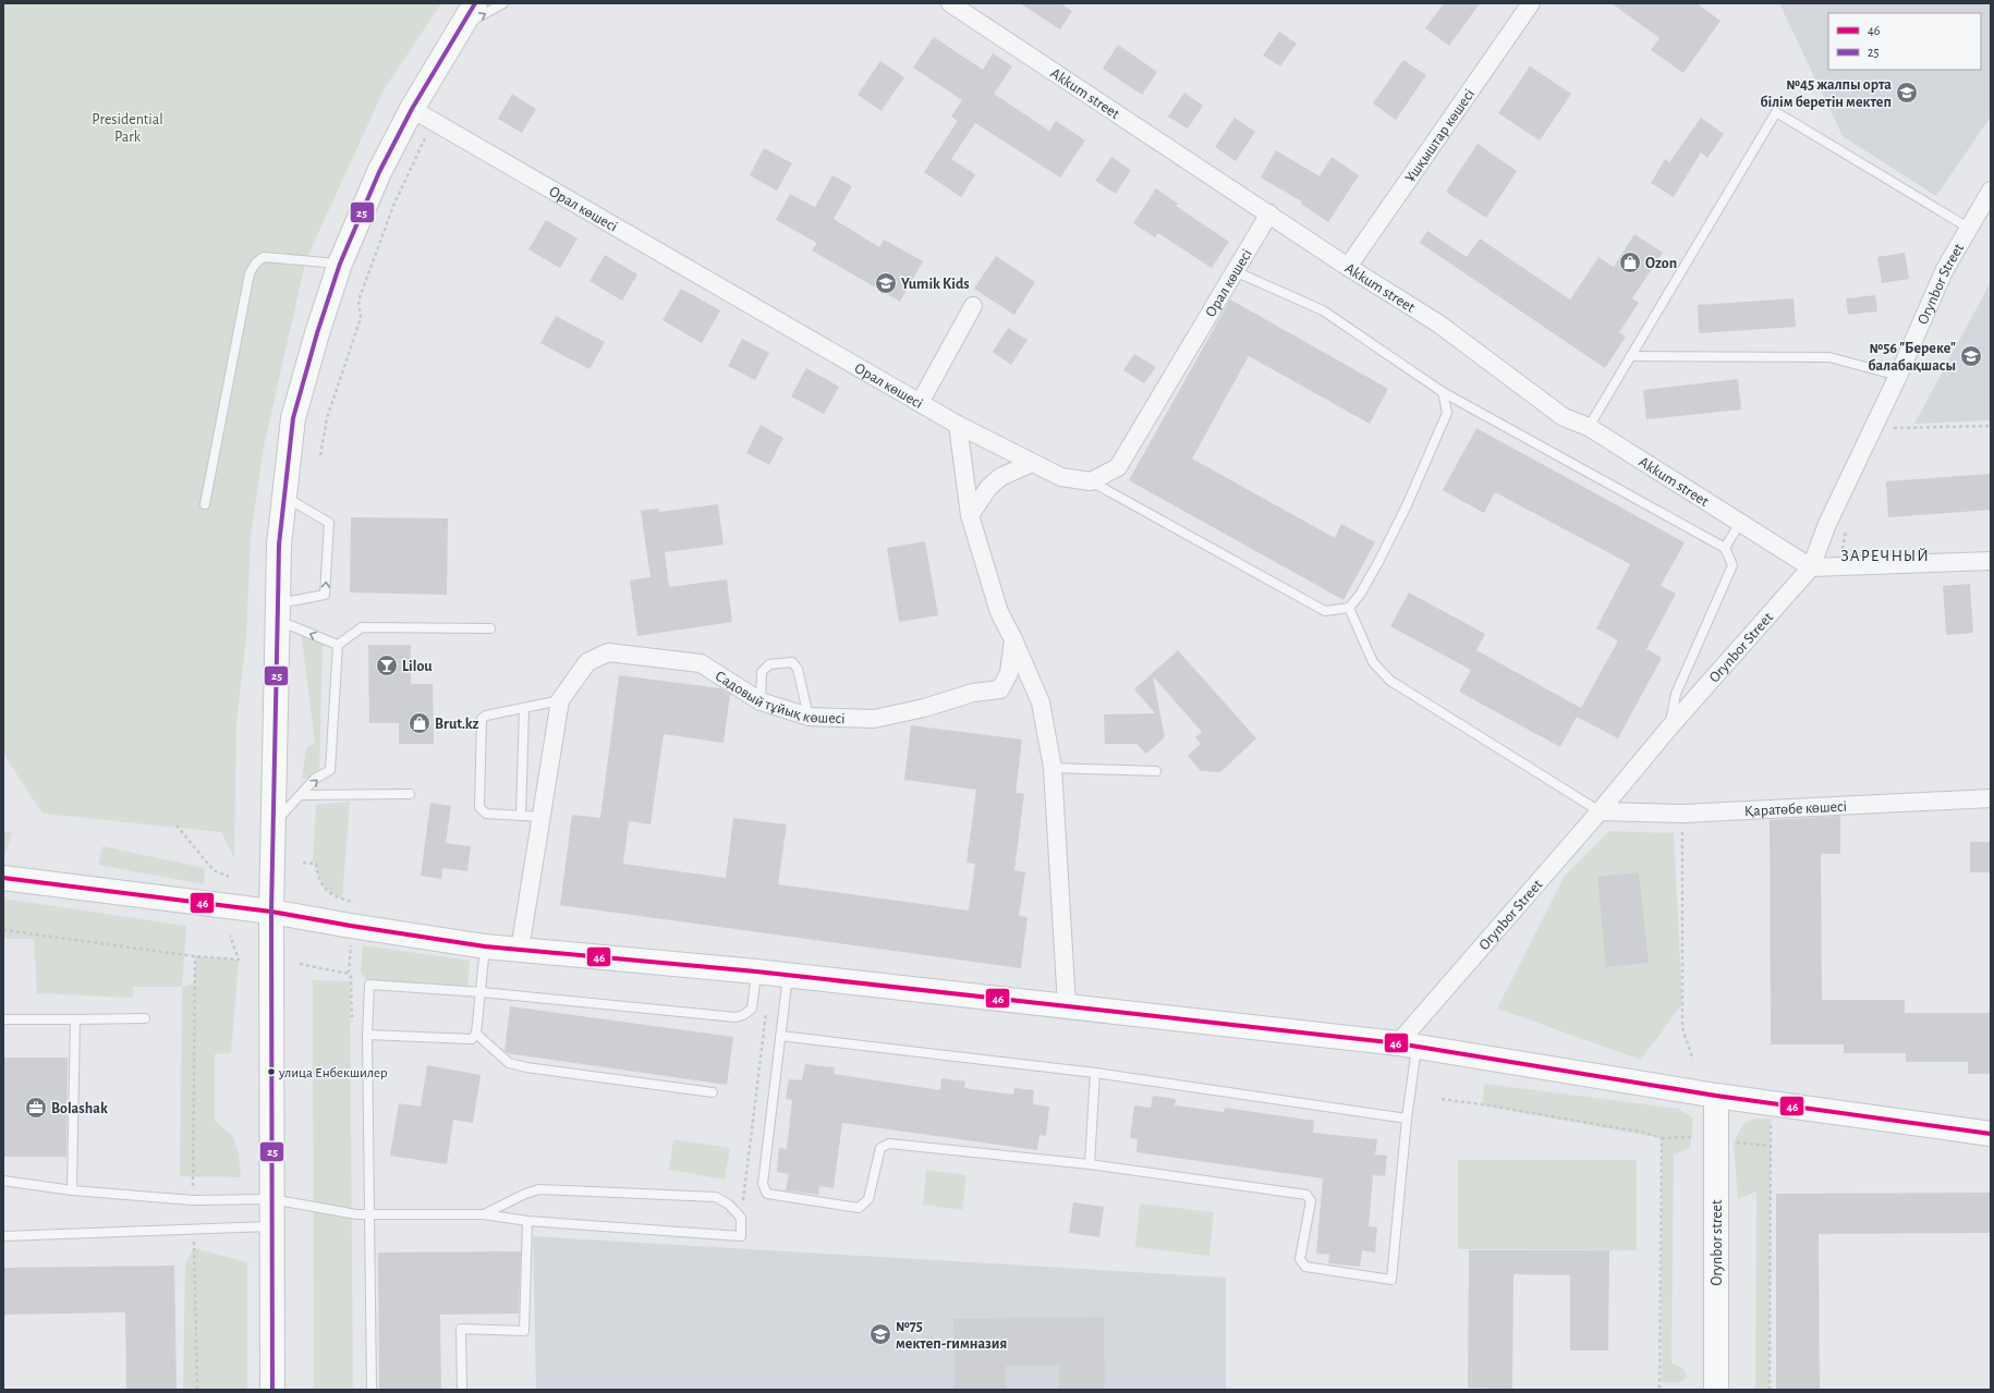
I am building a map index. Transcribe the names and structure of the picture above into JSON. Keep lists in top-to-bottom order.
{
  "streets": {
    "street": [
      "Akkum street",
      "Ұшқыштар көшесі",
      "Орал көшесі",
      "Orynbor Street",
      "Садовый тұйық көшесі",
      "Қаратөбе көшесі",
      "Orynbor street"
    ]
  },
  "crossings": [
    ["Akkum street", "Ұшқыштар көшесі"],
    ["Akkum street", "Орал көшесі"],
    ["Akkum street", "Orynbor Street"],
    ["Orynbor Street", "Қаратөбе көшесі"]
  ],
  "districts": ["ЗАРЕЧНЫЙ"],
  "parks": ["Presidential Park"],
  "places": {
    "school or university": [
      "№45 жалпы орта білім беретін мектеп",
      "Yumik Kids",
      "№56 \"Береке\" балабақшасы",
      "№75 мектеп-гимназия"
    ],
    "shop": ["Ozon", "Brut.kz"],
    "bar": ["Lilou"],
    "other": ["улица Енбекшилер"],
    "office": ["Bolashak"]
  },
  "lines": ["transit line 25", "transit line 46"],
  "legend": ["46", "25"]
}
